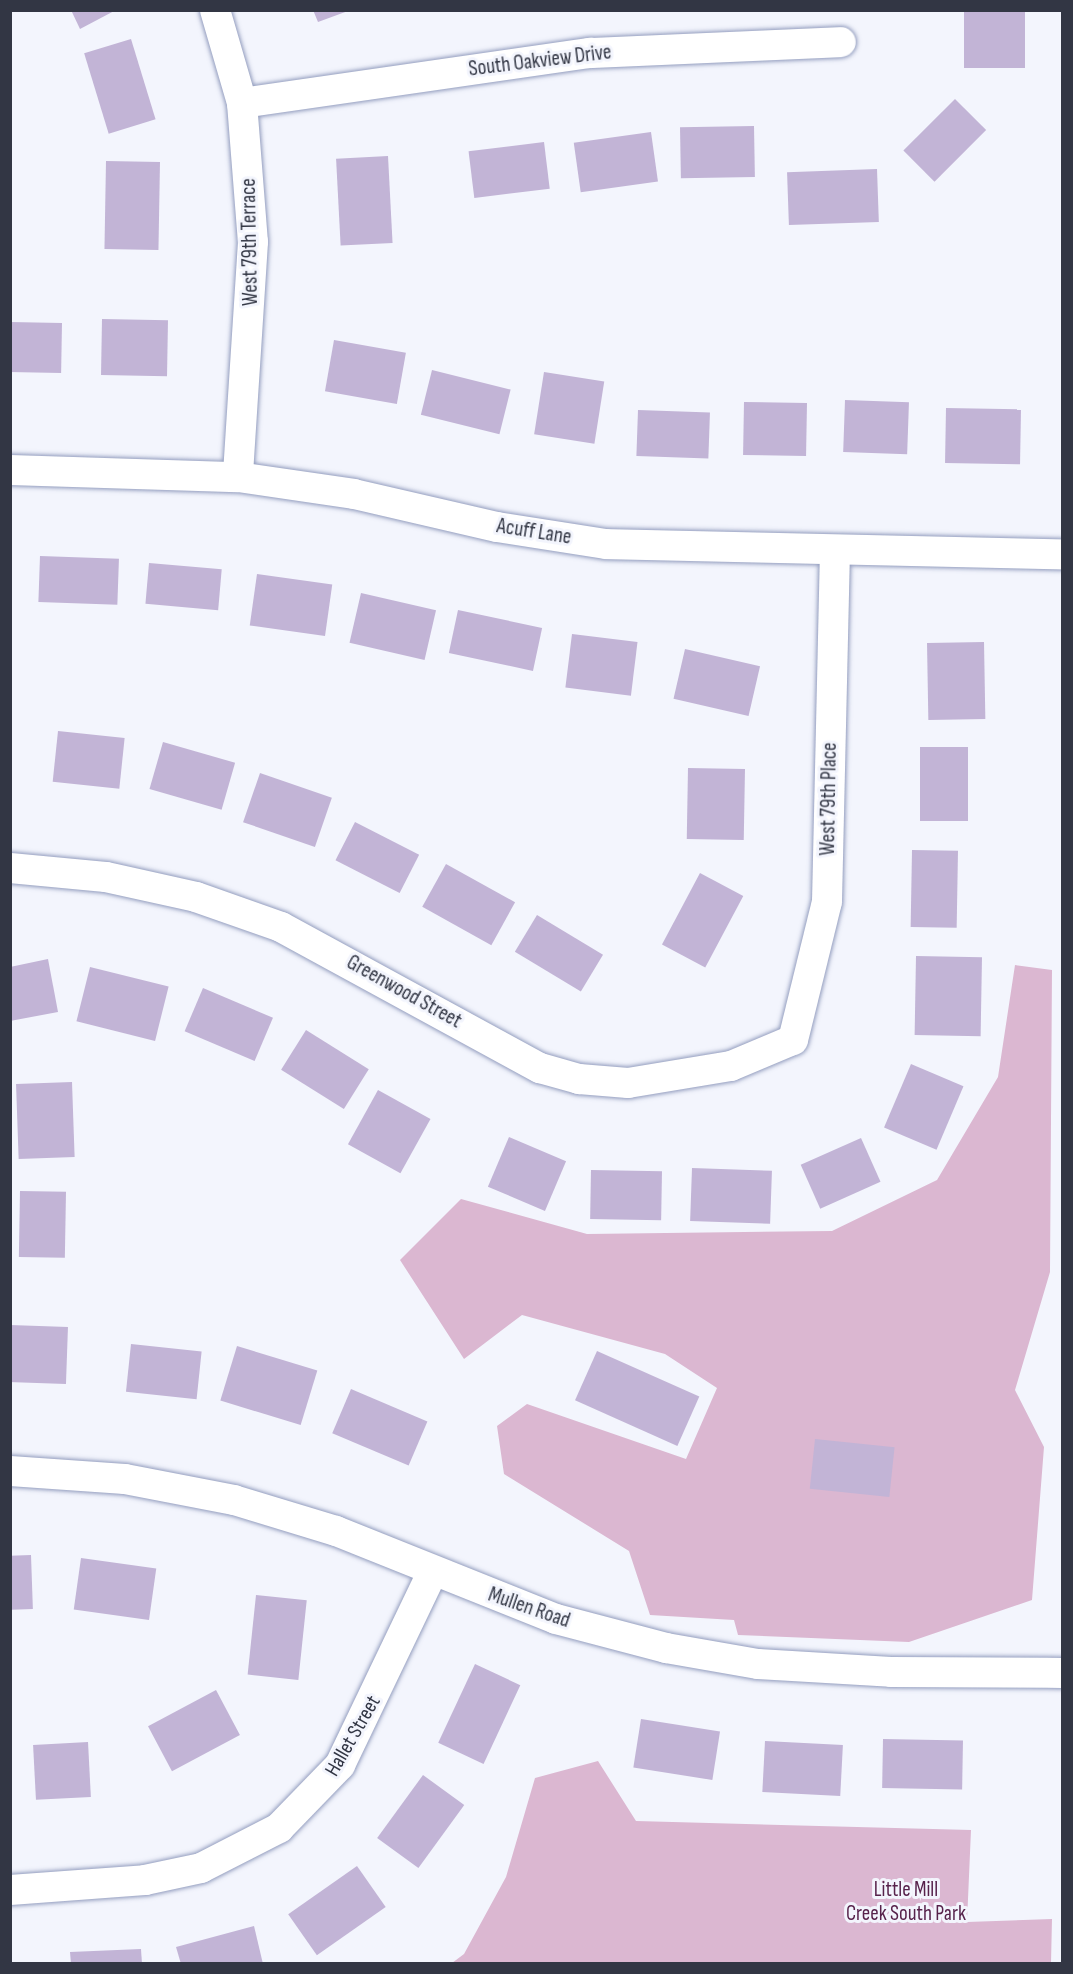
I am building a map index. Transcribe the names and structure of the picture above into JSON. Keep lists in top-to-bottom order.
{
  "streets": {
    "street": [
      "South Oakview Drive",
      "West 79th Terrace",
      "Acuff Lane",
      "West 79th Place",
      "Greenwood Street",
      "Mullen Road",
      "Hallet Street"
    ]
  },
  "crossings": [
    ["South Oakview Drive", "West 79th Terrace"],
    ["West 79th Terrace", "Acuff Lane"],
    ["Acuff Lane", "West 79th Place"],
    ["West 79th Place", "Greenwood Street"],
    ["Mullen Road", "Hallet Street"]
  ],
  "parks": ["Little Mill Creek South Park"]
}
